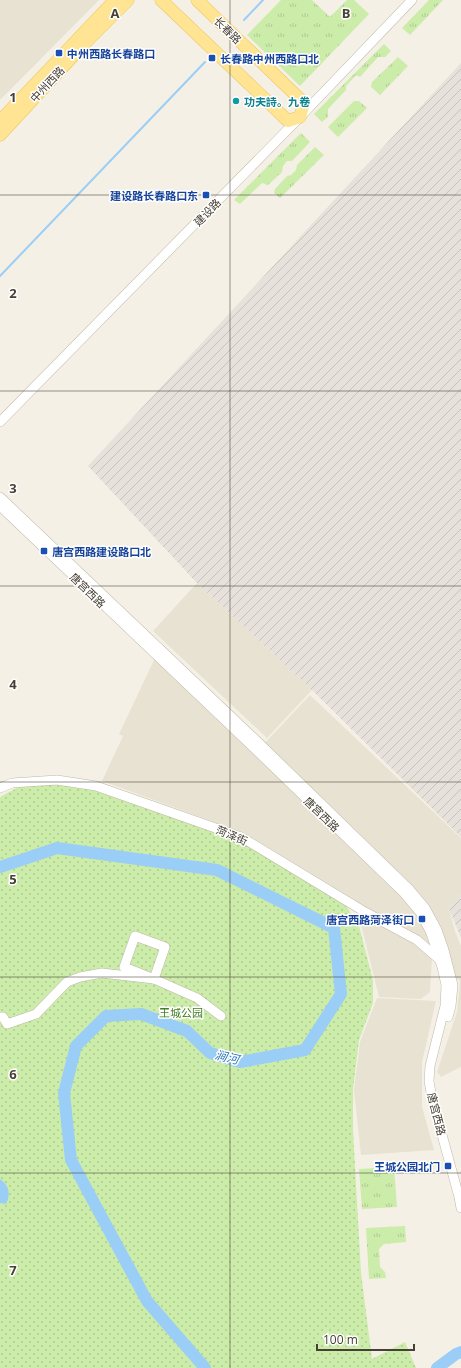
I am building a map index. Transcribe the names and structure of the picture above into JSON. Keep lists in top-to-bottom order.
{
  "streets": {
    "main road": ["长春路", "中州西路"],
    "street": ["建设路", "唐宫西路", "菏泽街"]
  },
  "crossings": [
    ["长春路", "建设路"],
    ["唐宫西路", "菏泽街"]
  ],
  "water": ["涧河"],
  "parks": ["王城公园"],
  "places": {
    "transit": [
      "中州西路长春路口",
      "长春路中州西路口北",
      "建设路长春路口东",
      "唐宫西路建设路口北",
      "唐宫西路菏泽街口",
      "王城公园北门"
    ],
    "other": ["功夫詩。九卷"]
  },
  "scale_bar": "100 m",
  "grid": {
    "columns": ["A", "B"],
    "rows": [
      "1",
      "2",
      "3",
      "4",
      "5",
      "6",
      "7"
    ]
  }
}
